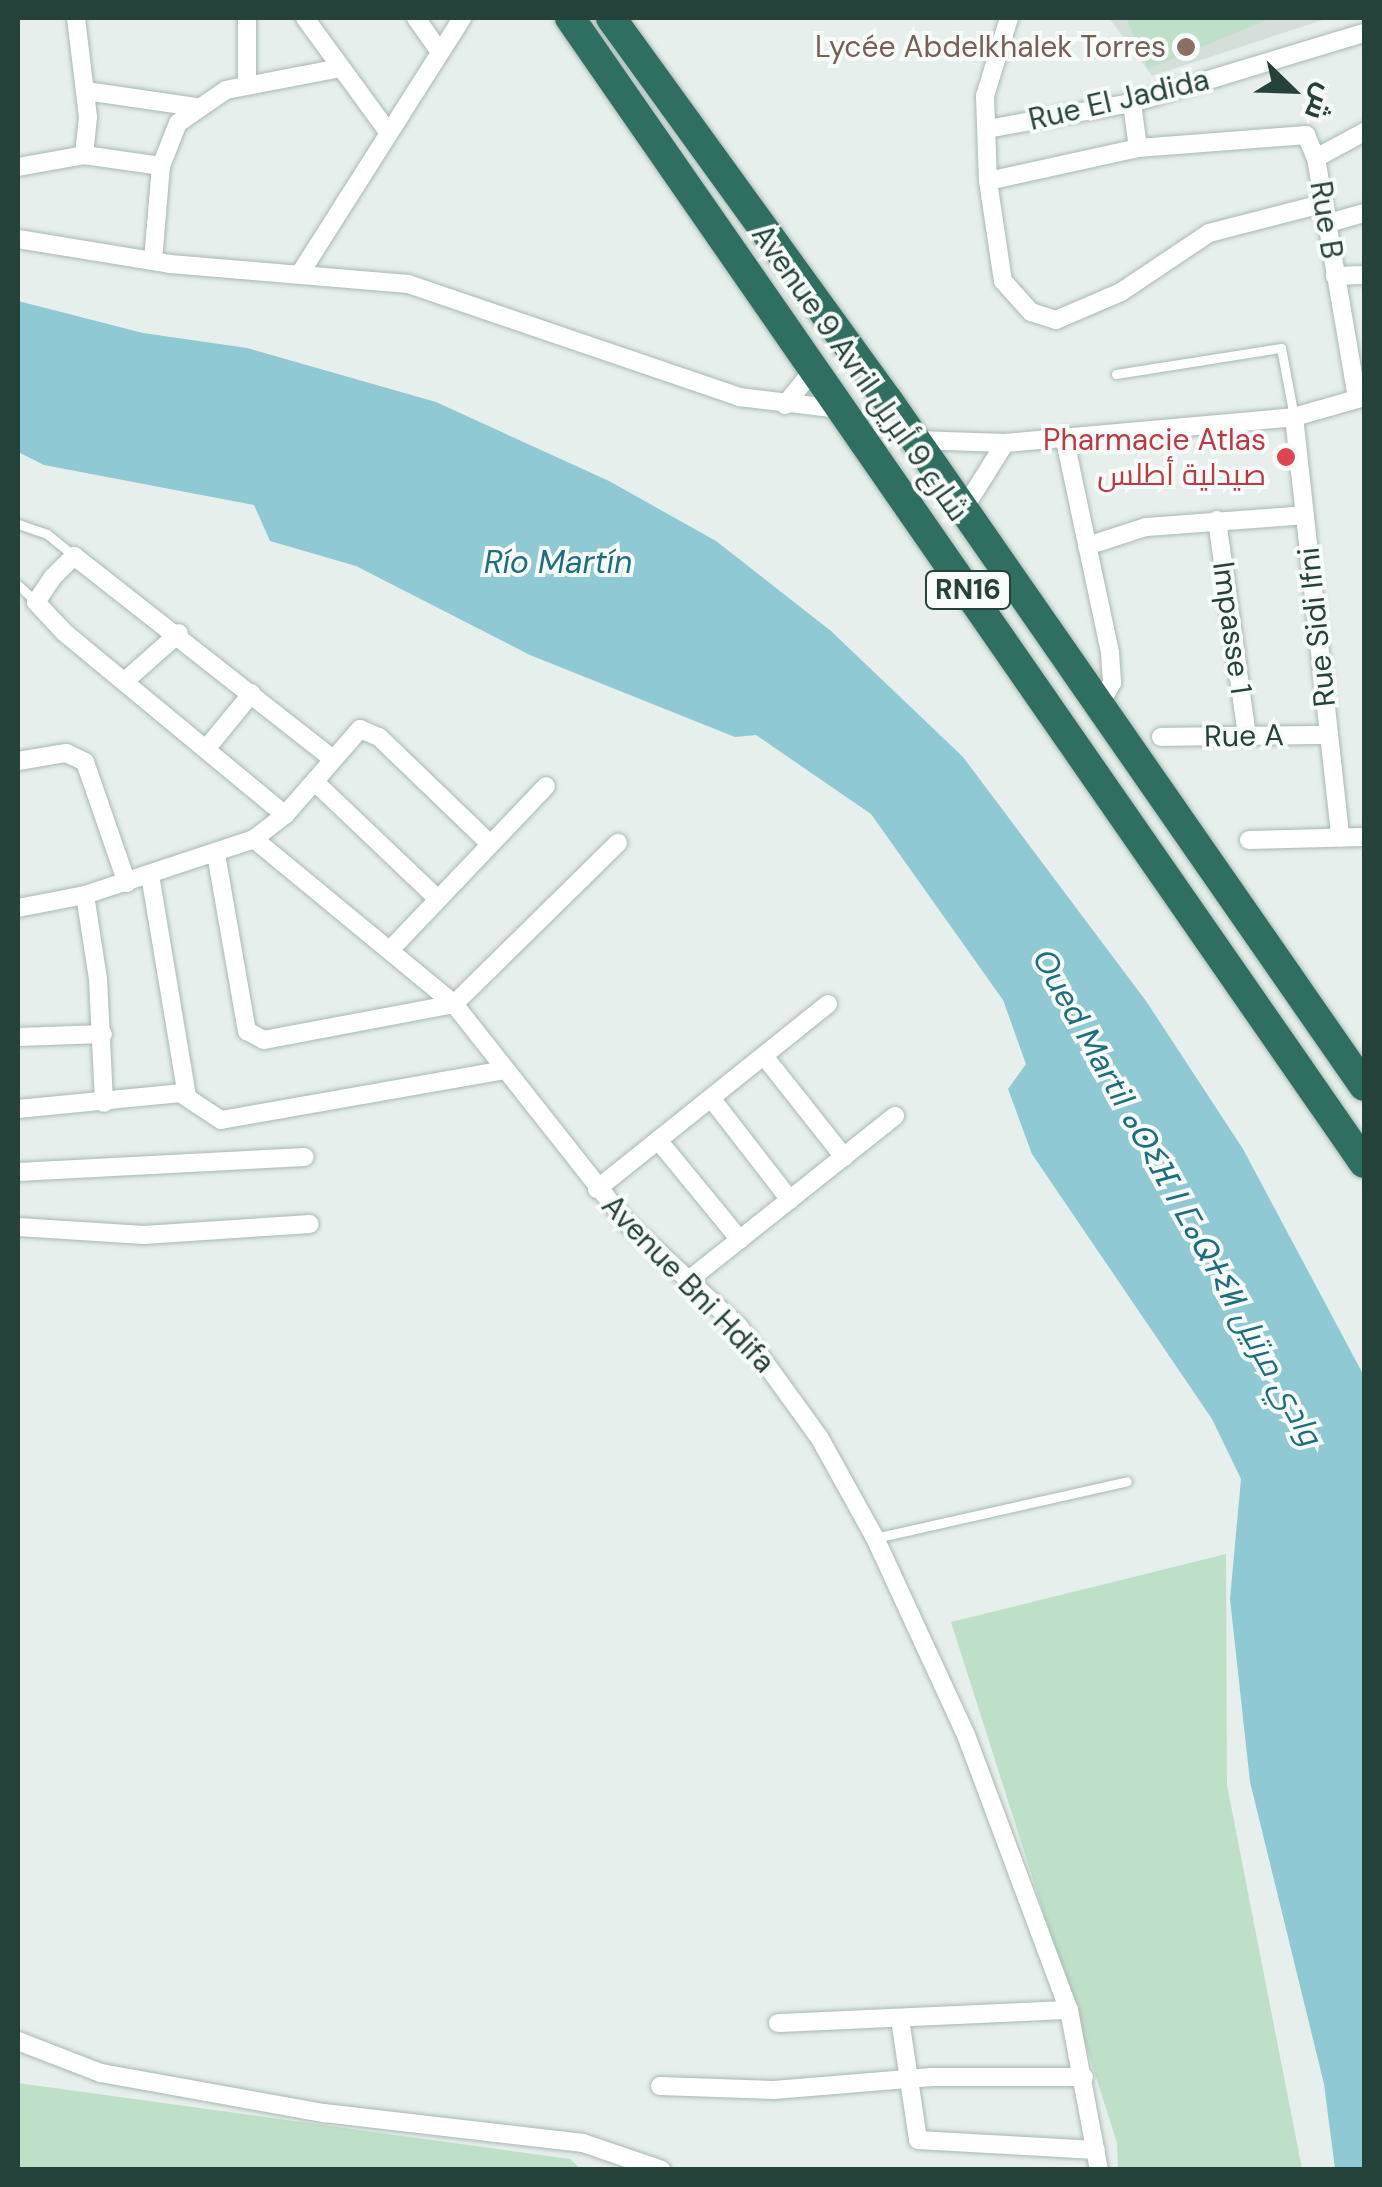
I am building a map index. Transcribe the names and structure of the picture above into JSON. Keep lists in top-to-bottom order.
{
  "streets": {
    "highway": ["Avenue 9 Avril شارع 9 أبريل", "RN16"],
    "street": [
      "Rue El Jadida",
      "Rue B",
      "Rue Sidi Ifni",
      "Impasse 1",
      "Rue A",
      "Avenue Bni Hdifa"
    ]
  },
  "crossings": [
    ["Rue Sidi Ifni", "Rue A"],
    ["Impasse 1", "Rue A"]
  ],
  "water": ["Río Martín", "Oued Martil ⴰⵙⵉⴼ ⵏ ⵎⴰⵕⵜⵉⵍ وادي مرتيل"],
  "places": ["Lycée Abdelkhalek Torres", "Pharmacie Atlas صيدلية أطلس"],
  "north": "bottom right"
}
